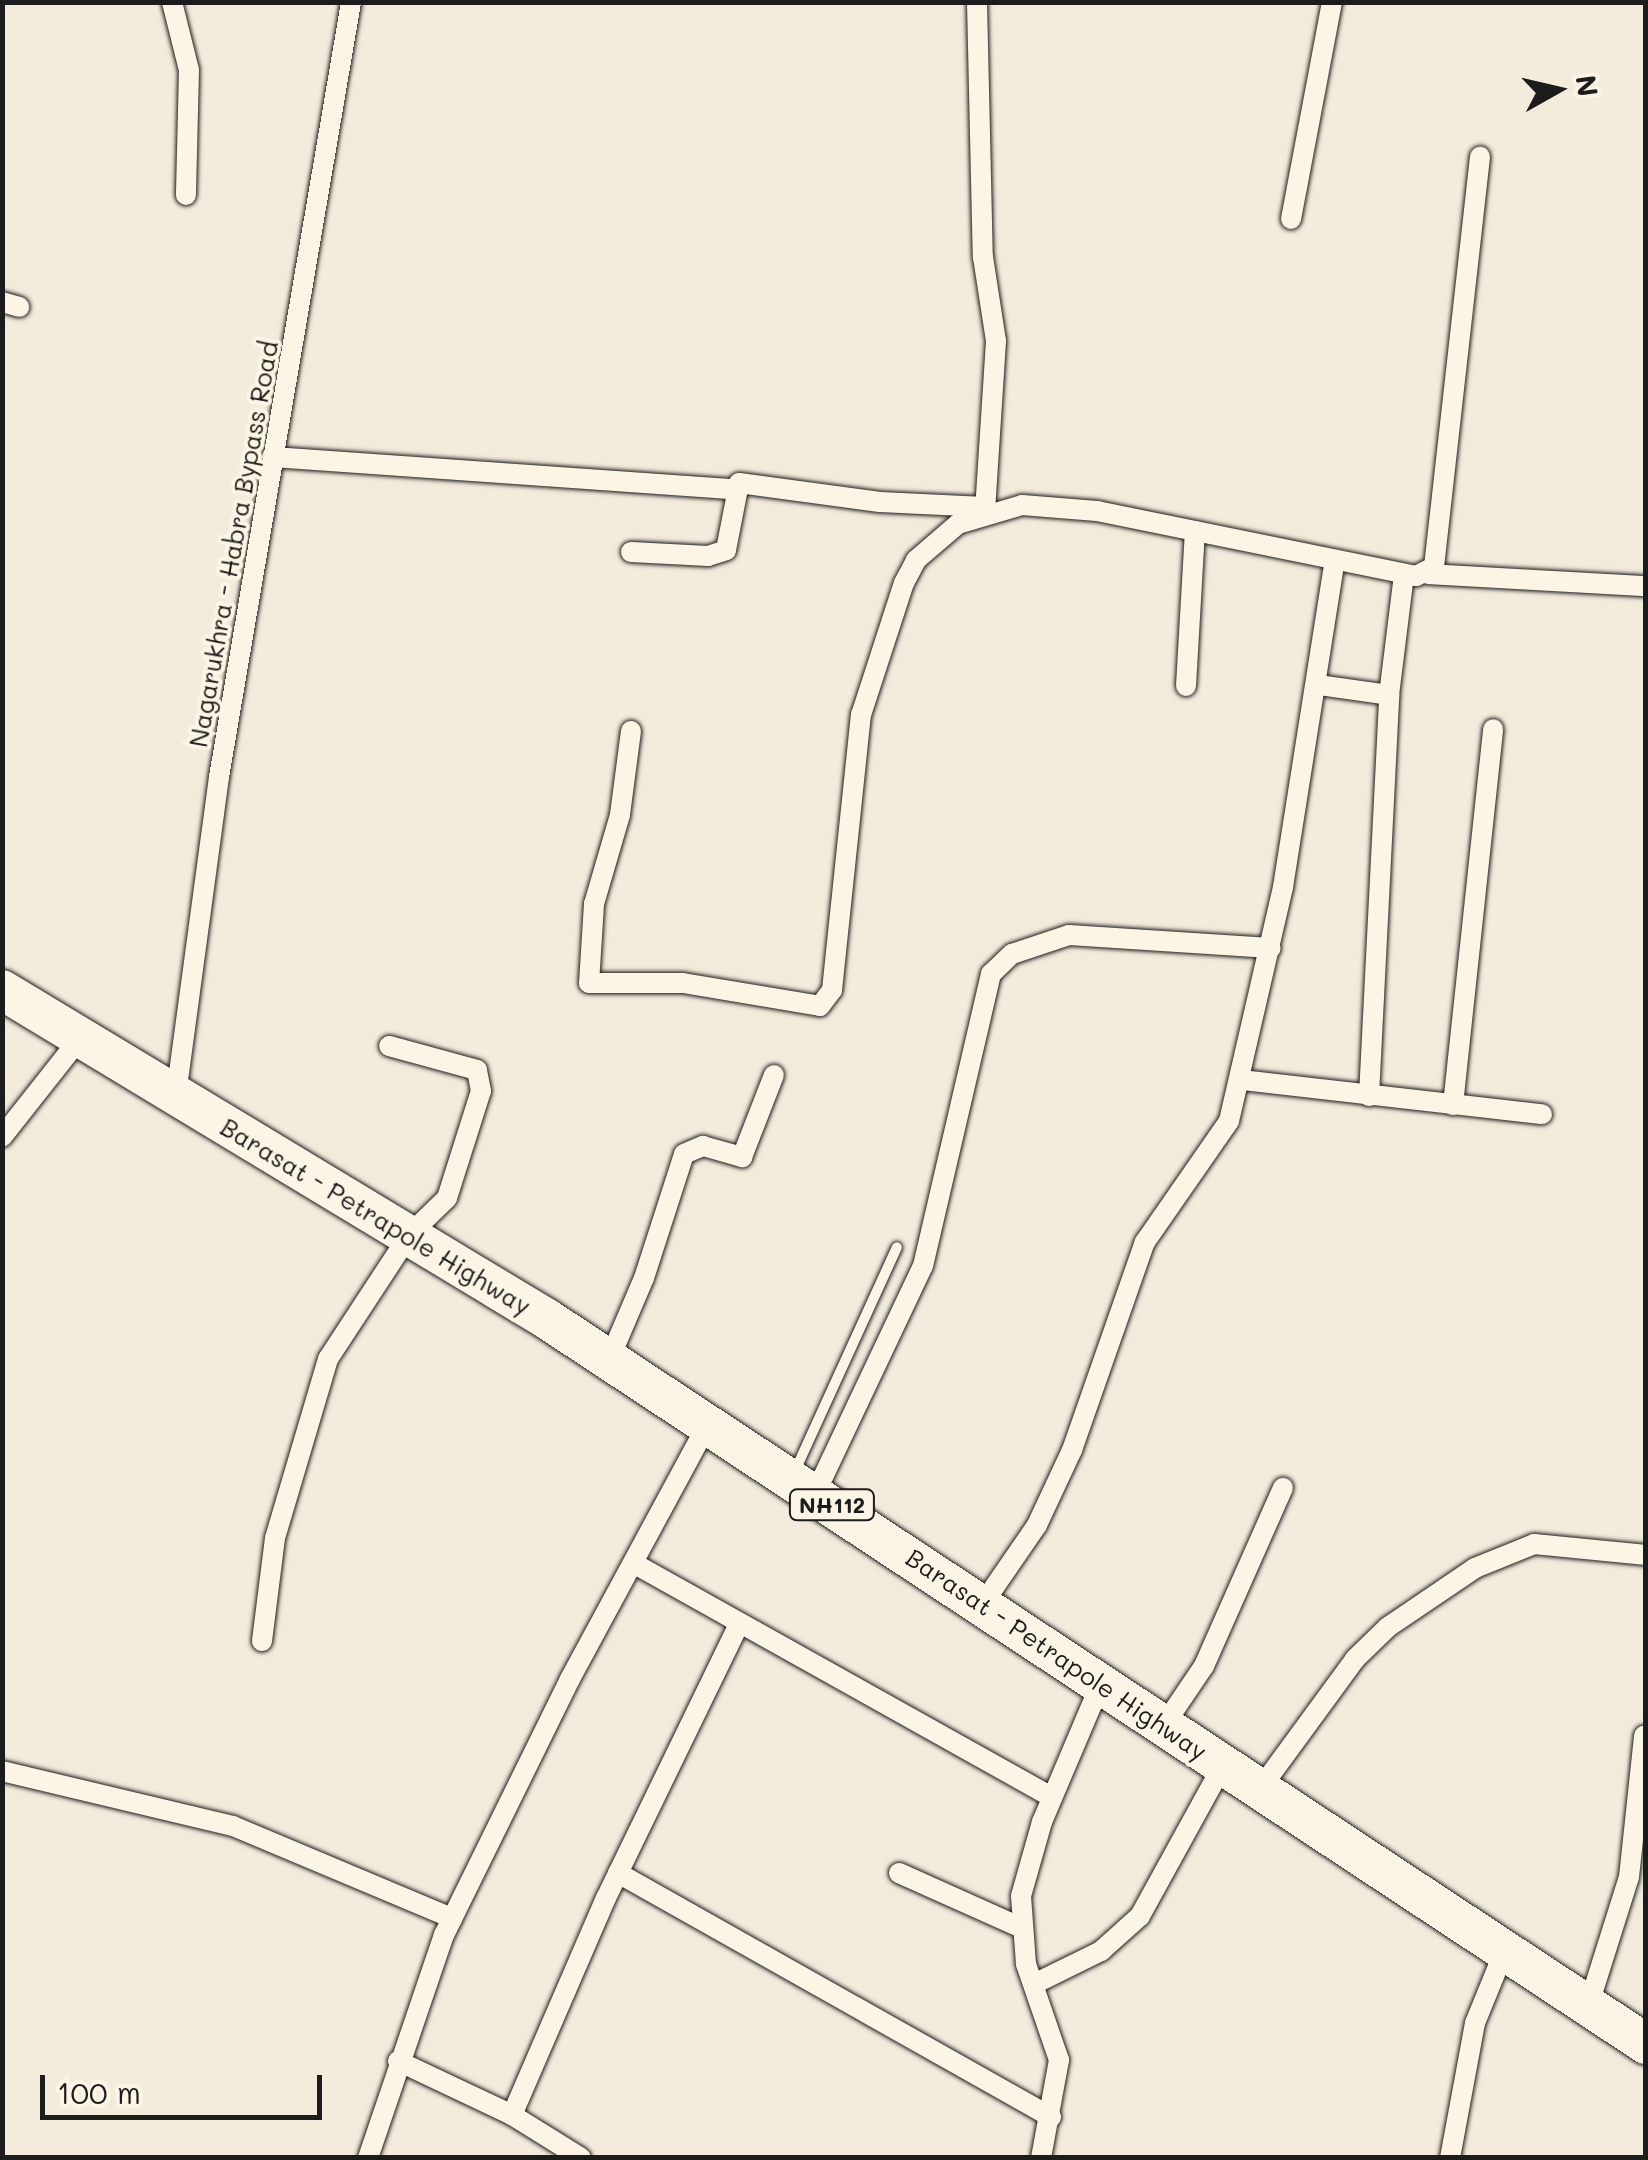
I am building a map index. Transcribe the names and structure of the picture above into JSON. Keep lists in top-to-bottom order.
{
  "streets": {
    "highway": ["Barasat - Petrapole Highway", "NH112"],
    "street": ["Nagarukhra - Habra Bypass Road"]
  },
  "crossings": [
    ["Nagarukhra - Habra Bypass Road", "Barasat - Petrapole Highway"]
  ],
  "scale_bar": "100 m",
  "north": "right"
}
